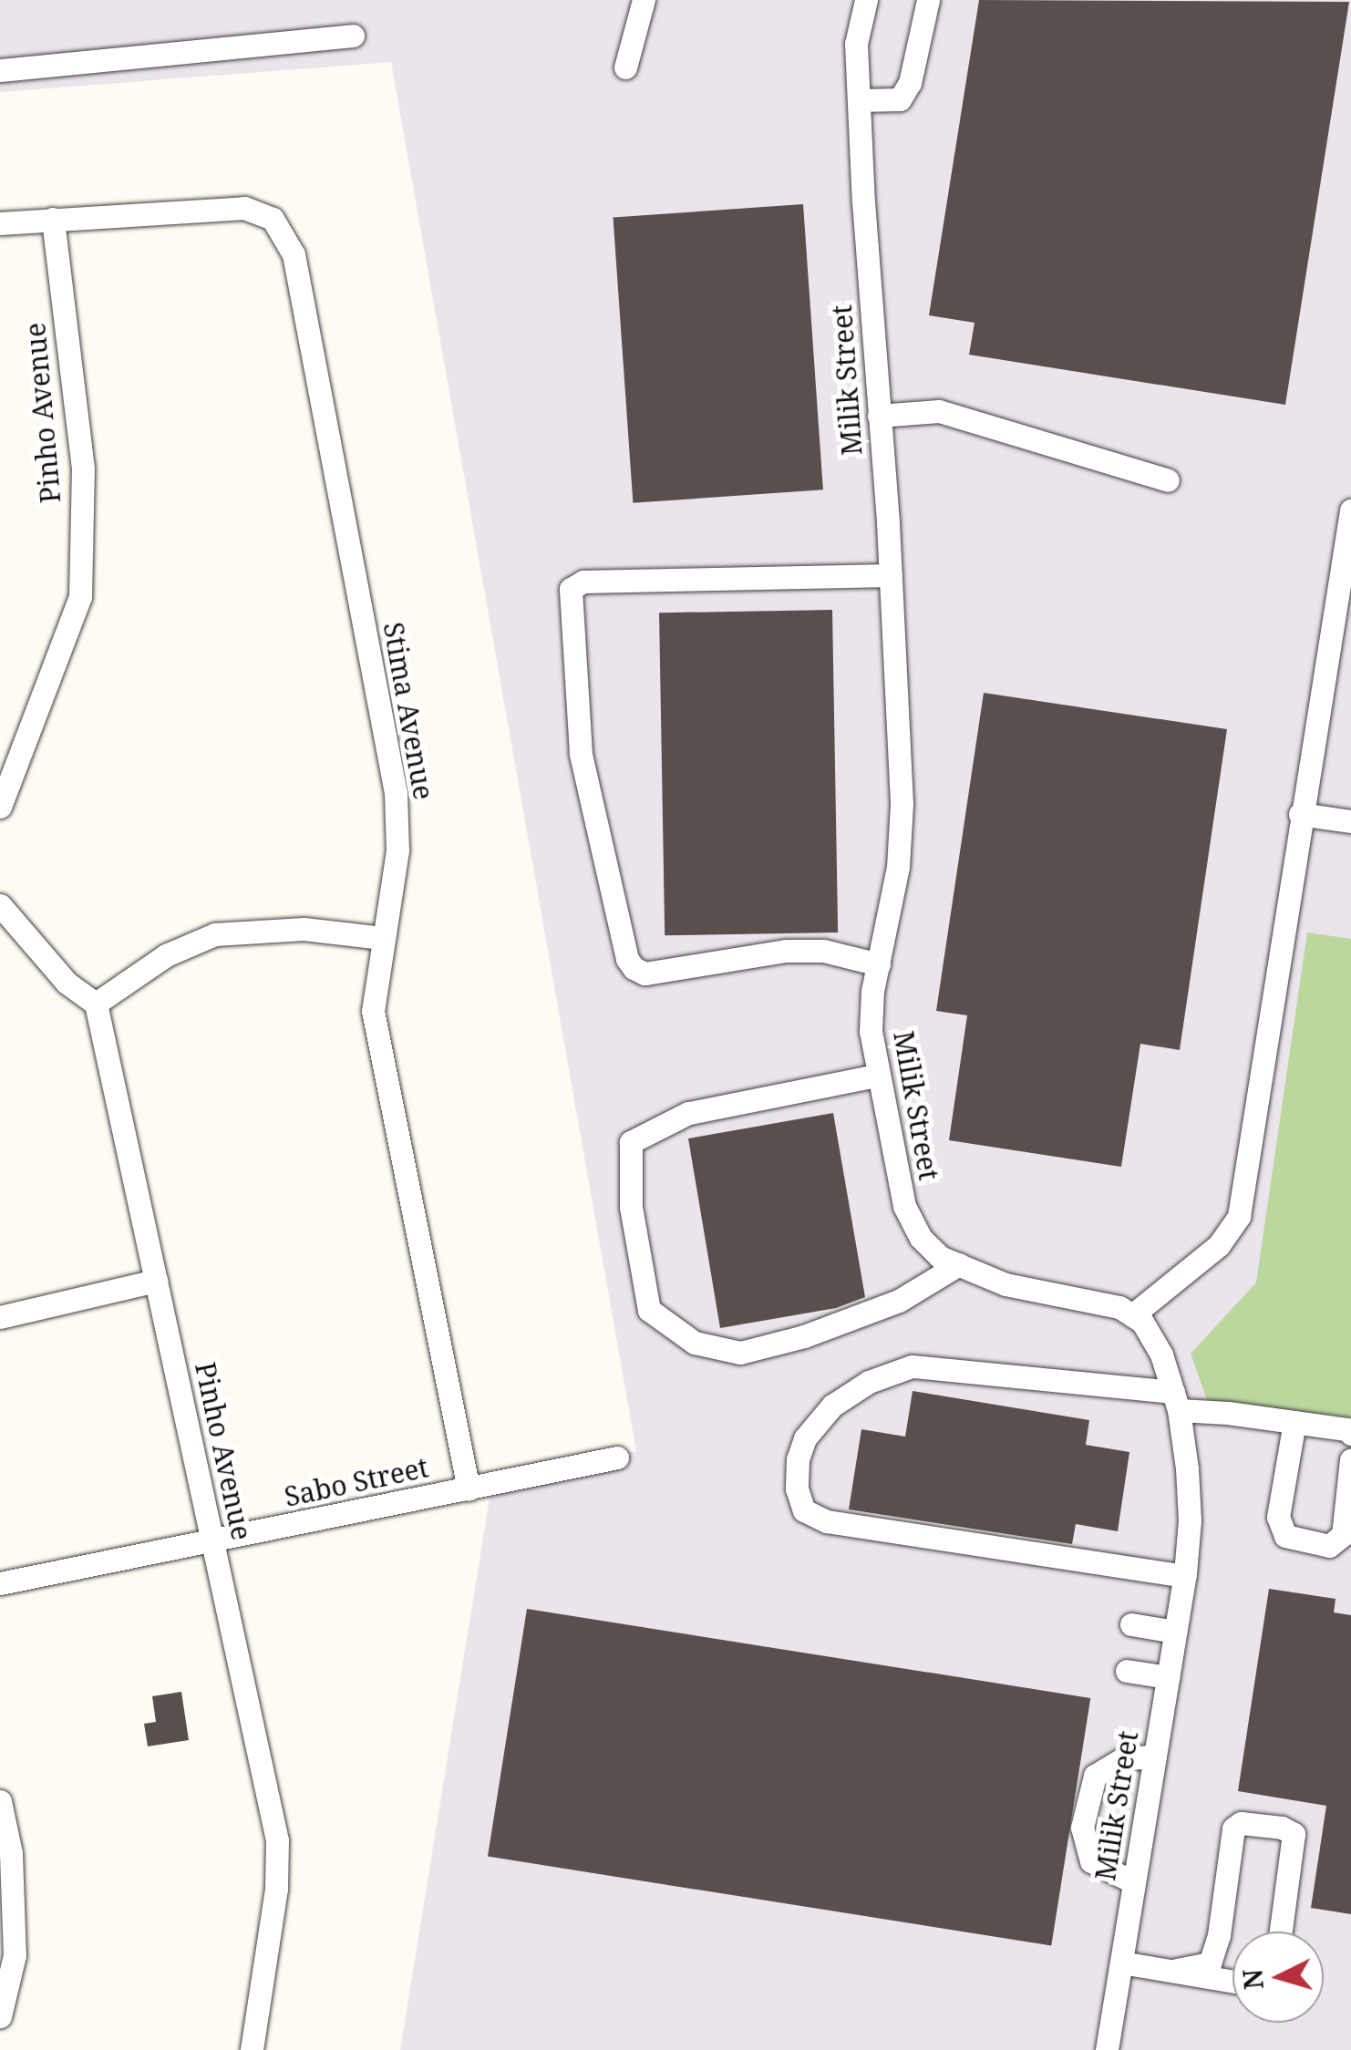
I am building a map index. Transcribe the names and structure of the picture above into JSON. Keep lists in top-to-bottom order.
{
  "streets": {
    "street": [
      "Milik Street",
      "Pinho Avenue",
      "Stima Avenue",
      "Sabo Street"
    ]
  },
  "crossings": [
    ["Pinho Avenue", "Stima Avenue"],
    ["Pinho Avenue", "Sabo Street"],
    ["Stima Avenue", "Sabo Street"]
  ],
  "north": "left"
}
